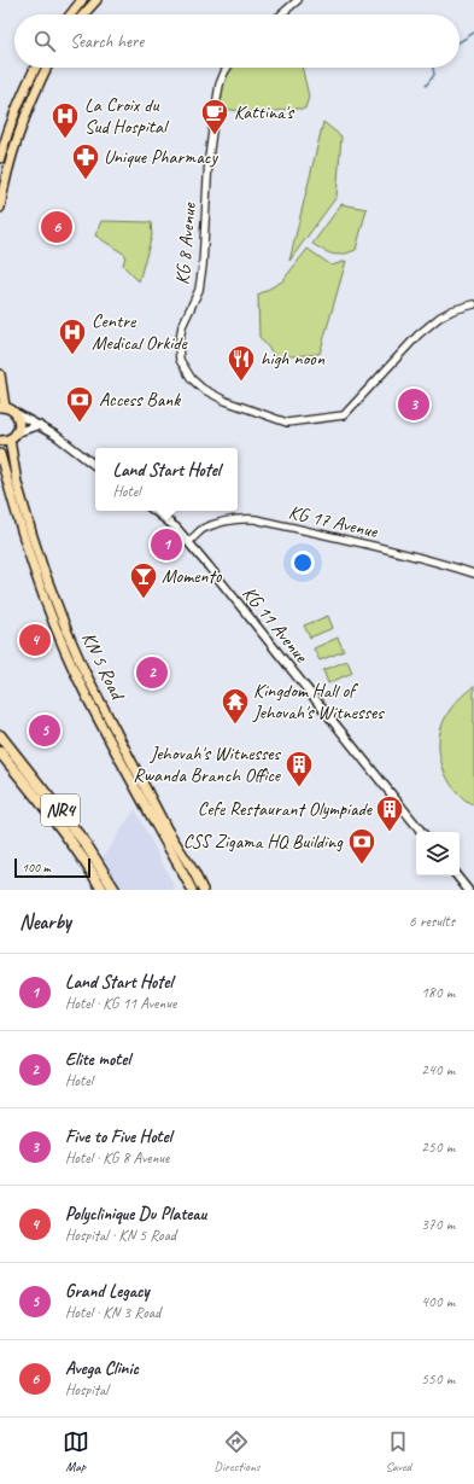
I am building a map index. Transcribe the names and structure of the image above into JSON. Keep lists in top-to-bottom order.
{
  "streets": {
    "highway": ["NR4"],
    "main road": ["KG 11 Avenue", "KN 5 Road"],
    "street": ["KG 8 Avenue", "KG 17 Avenue"]
  },
  "crossings": [
    ["KG 17 Avenue", "KG 11 Avenue"]
  ],
  "places": {
    "cafe": ["Kattina's"],
    "hospital": ["La Croix du Sud Hospital", "Centre Medical Orkide"],
    "pharmacy": ["Unique Pharmacy"],
    "restaurant": ["high noon"],
    "bank": ["Access Bank", "CSS Zigama HQ Building"],
    "bar": ["Momento"],
    "temple": ["Kingdom Hall of Jehovah's Witnesses"],
    "building": ["Jehovah's Witnesses Rwanda Branch Office", "Cefe Restaurant Olympiade"]
  },
  "scale_bar": "100 m",
  "page": {
    "search": "Search here",
    "pins": [
      "6",
      "3",
      "1",
      "4",
      "2",
      "5"
    ],
    "popup": ["Land Start Hotel", "Hotel"],
    "scale": "100 m",
    "heading": ["Nearby", "6 results"],
    "list": [
      {
        "mark": "1",
        "name": "Land Start Hotel",
        "note": "Hotel · KG 11 Avenue",
        "value": "180 m"
      },
      {
        "mark": "2",
        "name": "Elite motel",
        "note": "Hotel",
        "value": "240 m"
      },
      {
        "mark": "3",
        "name": "Five to Five Hotel",
        "note": "Hotel · KG 8 Avenue",
        "value": "250 m"
      },
      {
        "mark": "4",
        "name": "Polyclinique Du Plateau",
        "note": "Hospital · KN 5 Road",
        "value": "370 m"
      },
      {
        "mark": "5",
        "name": "Grand Legacy",
        "note": "Hotel · KN 3 Road",
        "value": "400 m"
      },
      {
        "mark": "6",
        "name": "Avega Clinic",
        "note": "Hospital",
        "value": "550 m"
      }
    ],
    "nav": ["Map", "Directions", "Saved"]
  }
}
